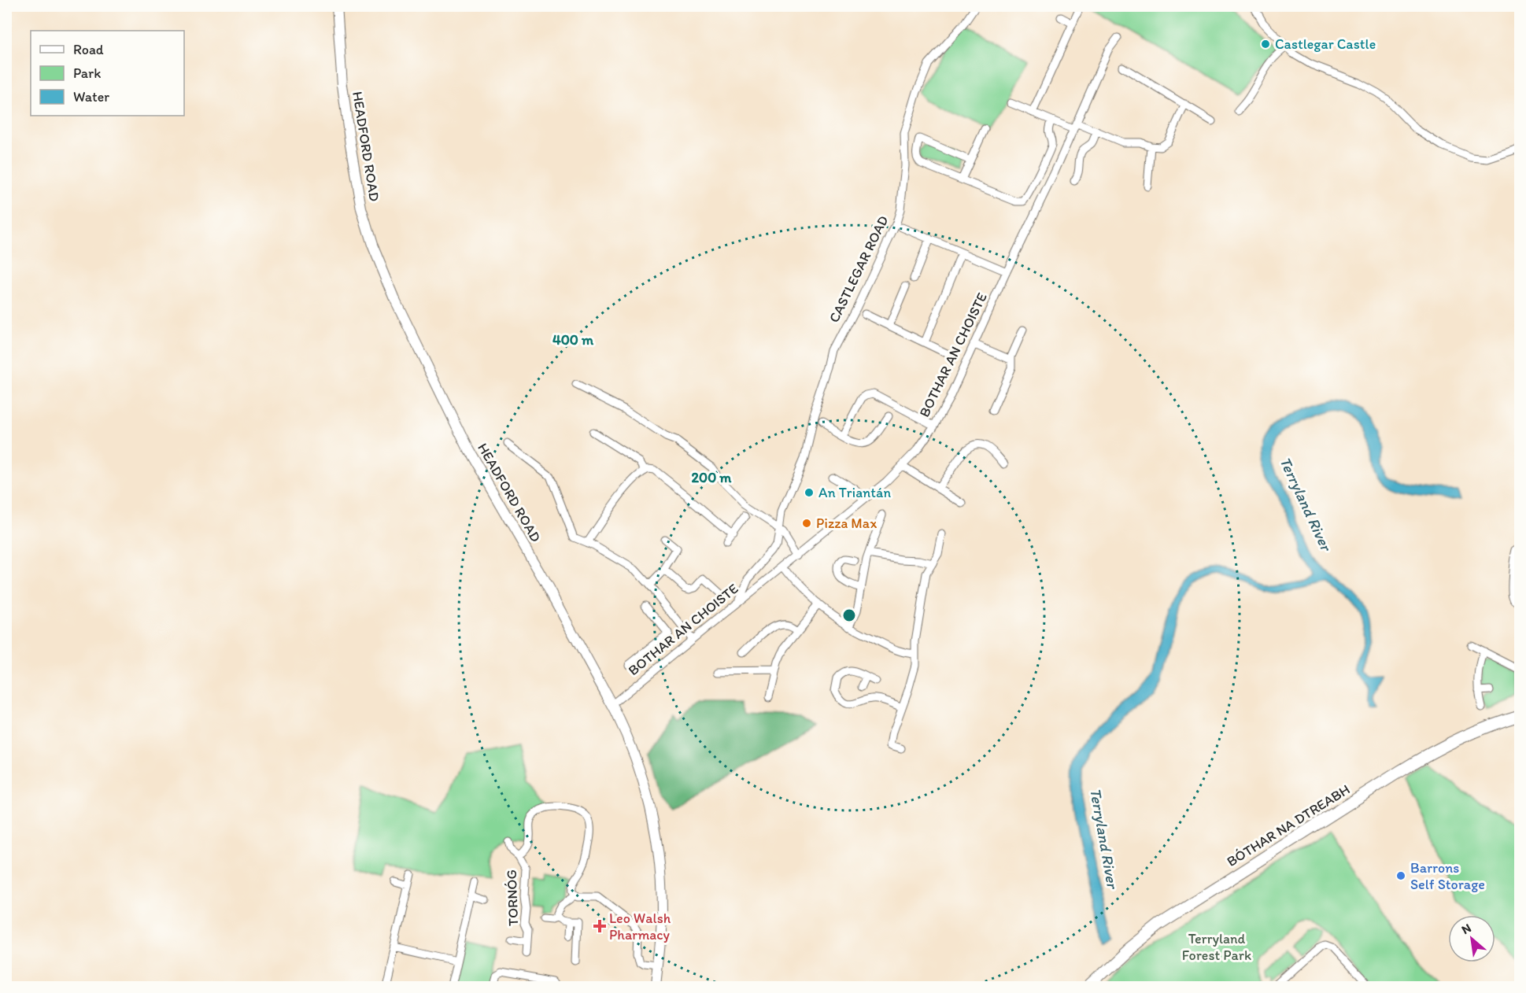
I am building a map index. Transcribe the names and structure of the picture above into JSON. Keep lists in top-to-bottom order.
{
  "streets": {
    "highway": ["BÓTHAR NA DTREABH"],
    "main road": ["HEADFORD ROAD"],
    "street": ["CASTLEGAR ROAD", "BOTHAR AN CHOISTE", "TORNÓG"]
  },
  "crossings": [
    ["HEADFORD ROAD", "BOTHAR AN CHOISTE"],
    ["CASTLEGAR ROAD", "BOTHAR AN CHOISTE"]
  ],
  "water": ["Terryland River"],
  "parks": ["Terryland Forest Park"],
  "places": {
    "other": [
      "Castlegar Castle",
      "An Triantán",
      "Pizza Max",
      "Barrons Self Storage"
    ],
    "health": ["Leo Walsh Pharmacy"]
  },
  "legend": ["Road", "Park", "Water"],
  "north": "top left",
  "rings": ["400 m", "200 m"]
}
